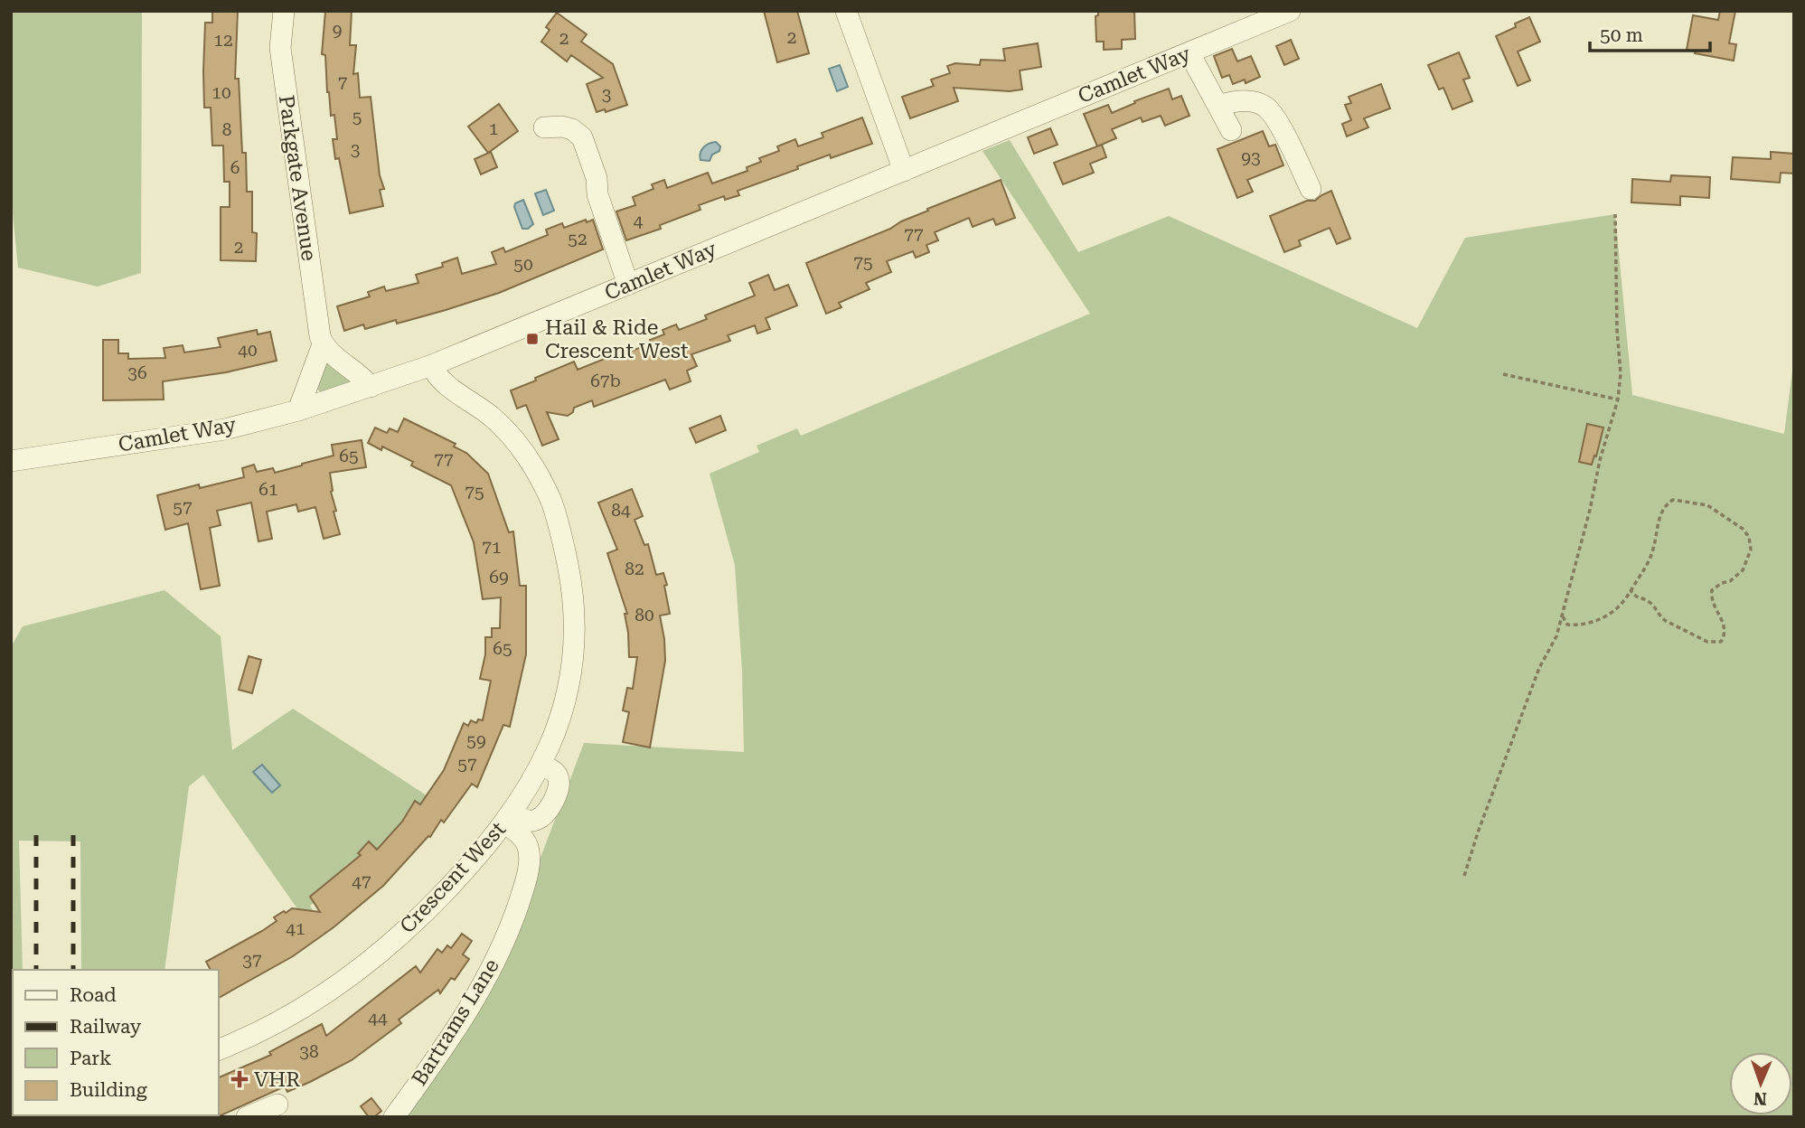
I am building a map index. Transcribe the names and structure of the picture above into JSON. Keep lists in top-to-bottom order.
{
  "streets": {
    "street": [
      "Camlet Way",
      "Parkgate Avenue",
      "Crescent West",
      "Bartrams Lane"
    ]
  },
  "crossings": [
    ["Camlet Way", "Crescent West"],
    ["Crescent West", "Bartrams Lane"]
  ],
  "places": {
    "transit": ["Hail & Ride Crescent West"],
    "health": ["VHR"]
  },
  "house_numbers": [
    "9",
    "2",
    "2",
    "12",
    "7",
    "10",
    "3",
    "5",
    "1",
    "8",
    "3",
    "93",
    "6",
    "4",
    "77",
    "52",
    "2",
    "75",
    "50",
    "40",
    "36",
    "67b",
    "65",
    "77",
    "61",
    "75",
    "57",
    "84",
    "71",
    "82",
    "69",
    "80",
    "65",
    "59",
    "57",
    "47",
    "41",
    "37",
    "44",
    "38"
  ],
  "legend": [
    "Road",
    "Railway",
    "Park",
    "Building"
  ],
  "scale_bar": "50 m",
  "north": "bottom"
}
